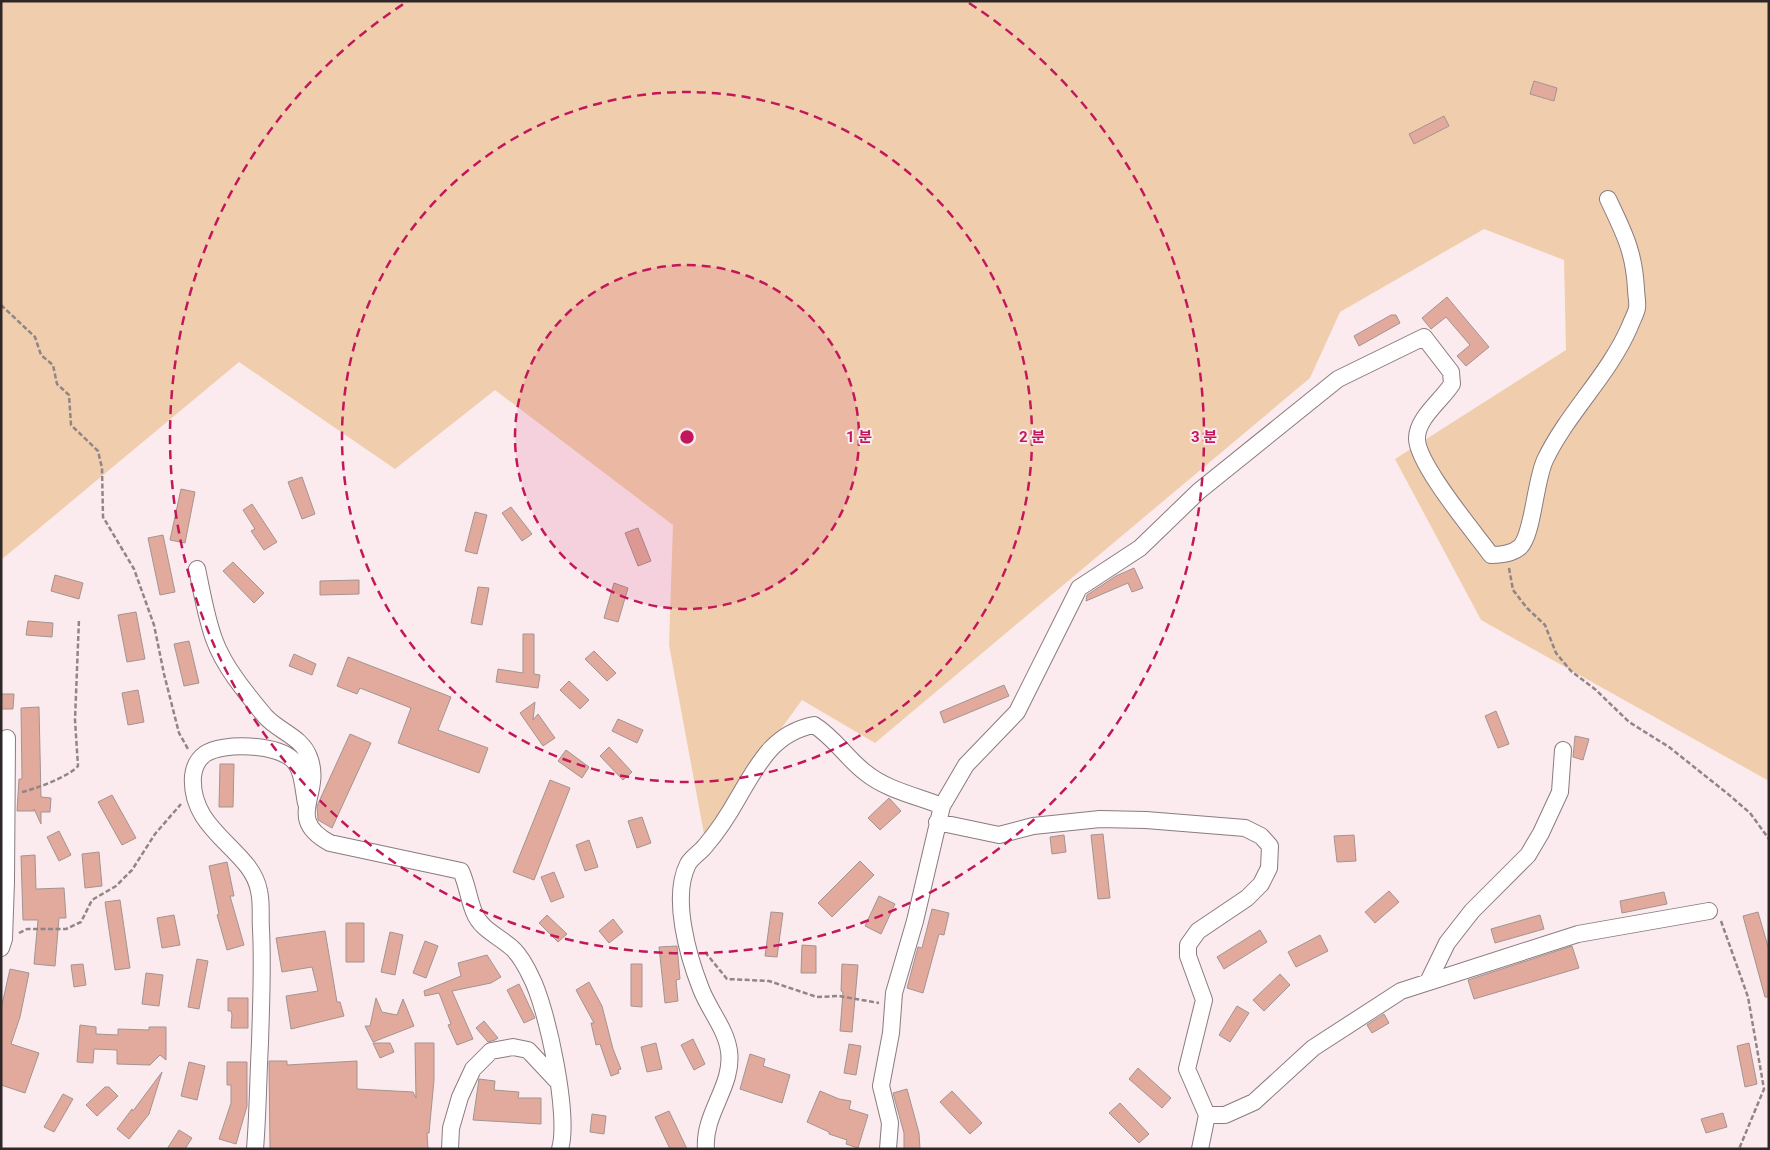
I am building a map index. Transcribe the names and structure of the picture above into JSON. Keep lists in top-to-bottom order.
{
  "rings": ["1 분", "2 분", "3 분"]
}
